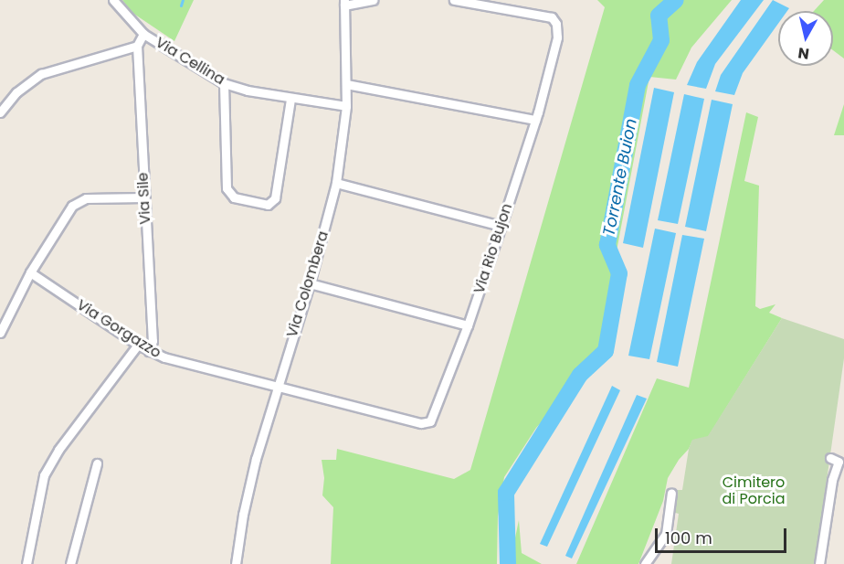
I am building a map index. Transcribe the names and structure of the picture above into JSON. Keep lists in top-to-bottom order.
{
  "streets": {
    "street": [
      "Via Cellina",
      "Via Sile",
      "Via Rio Bujon",
      "Via Colombera",
      "Via Gorgazzo"
    ]
  },
  "crossings": [
    ["Via Cellina", "Via Colombera"],
    ["Via Sile", "Via Gorgazzo"],
    ["Via Rio Bujon", "Via Colombera"],
    ["Via Rio Bujon", "Via Gorgazzo"],
    ["Via Colombera", "Via Gorgazzo"]
  ],
  "water": ["Torrente Buion"],
  "parks": ["Cimitero di Porcia"],
  "scale_bar": "100 m",
  "north": "bottom"
}
